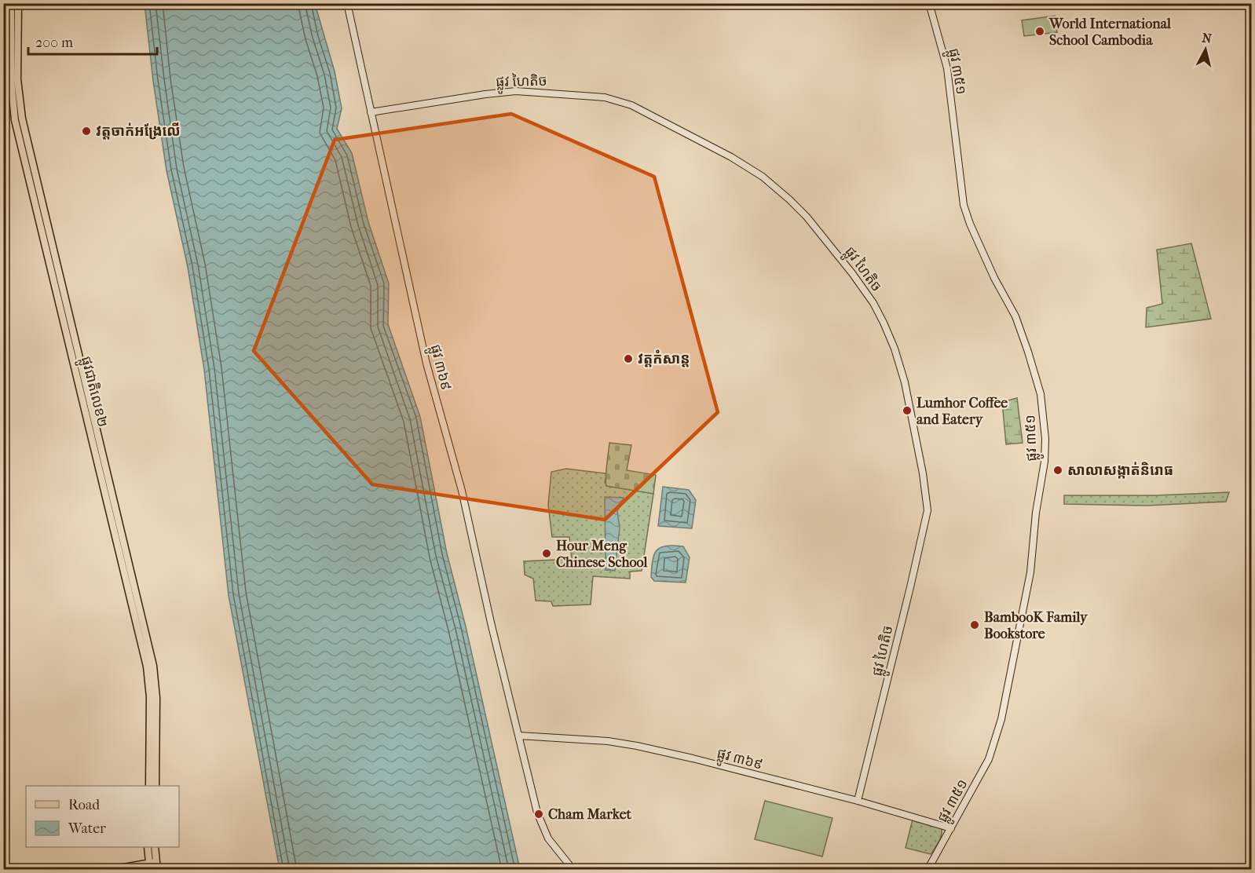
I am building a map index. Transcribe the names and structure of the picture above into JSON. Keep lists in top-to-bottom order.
{
  "streets": {
    "main road": ["ផ្លូវជាតិលេខ២"],
    "street": ["ផ្លូវ ៣៥១", "ផ្លូវ ហៃតិច", "ផ្លូវ ៣៦៩"]
  },
  "crossings": [
    ["ផ្លូវ ៣៥១", "ផ្លូវ ៣៦៩"],
    ["ផ្លូវ ហៃតិច", "ផ្លូវ ៣៦៩"]
  ],
  "places": [
    "World International School Cambodia",
    "វត្តចាក់អង្រែលើ",
    "វត្តកំសាន្ត",
    "Lumhor Coffee and Eatery",
    "សាលាសង្កាត់និរោធ",
    "Hour Meng Chinese School",
    "BambooK Family Bookstore",
    "Cham Market"
  ],
  "legend": ["Road", "Water"],
  "scale_bar": "200 m",
  "north": "top"
}
